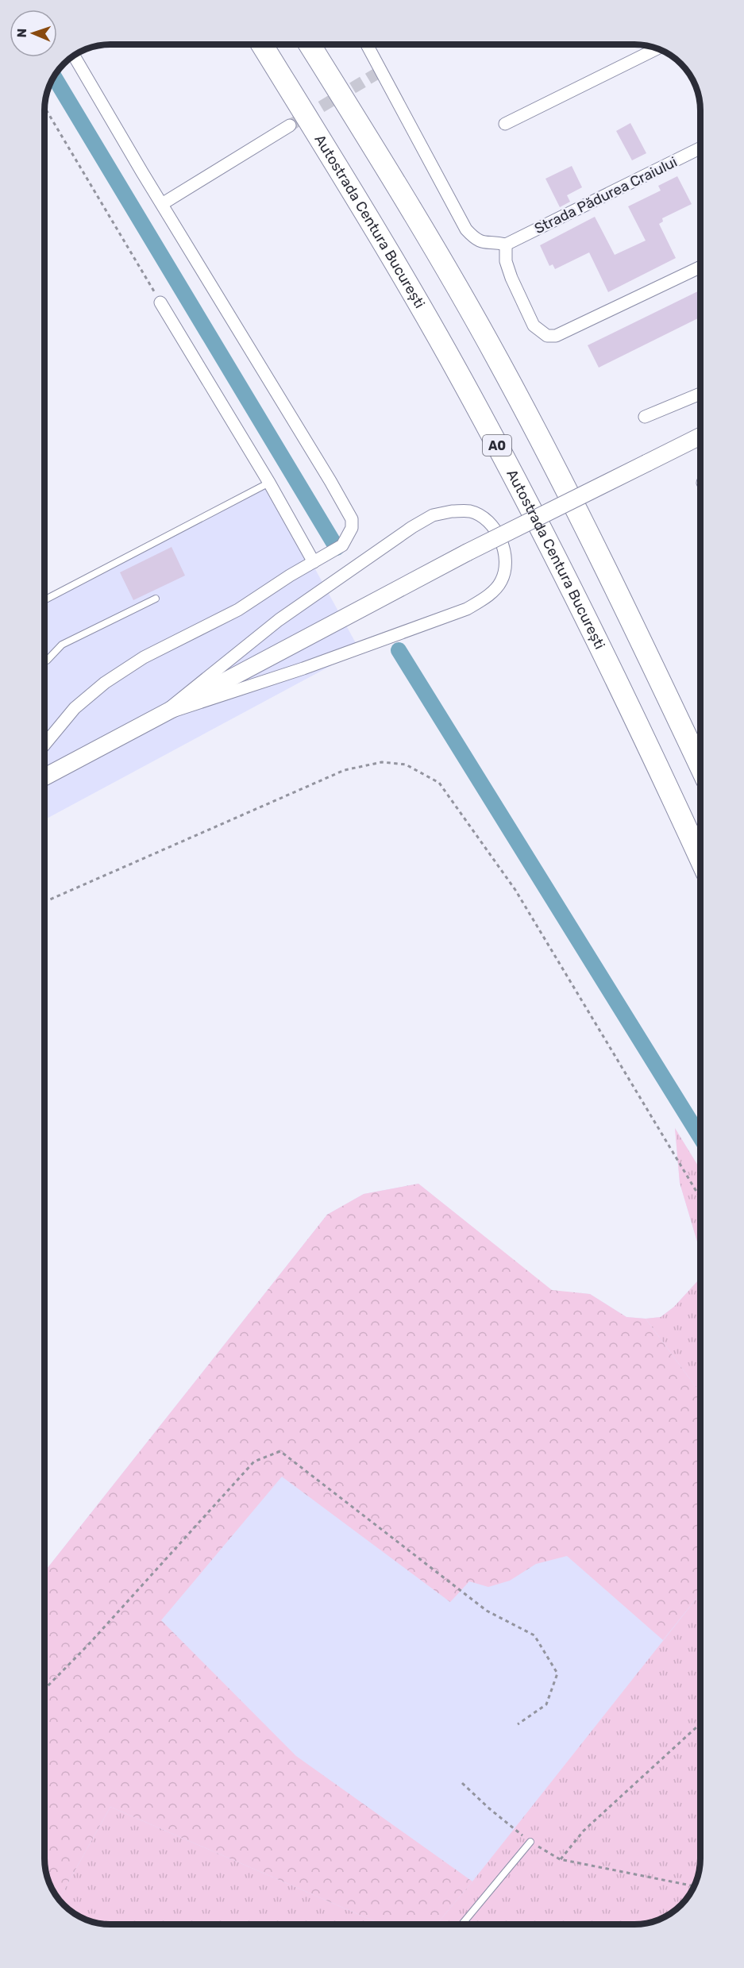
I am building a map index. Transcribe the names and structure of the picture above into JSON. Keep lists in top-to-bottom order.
{
  "streets": {
    "highway": ["Autostrada Centura București", "A0"],
    "street": ["Strada Pădurea Craiului"]
  },
  "north": "left"
}
